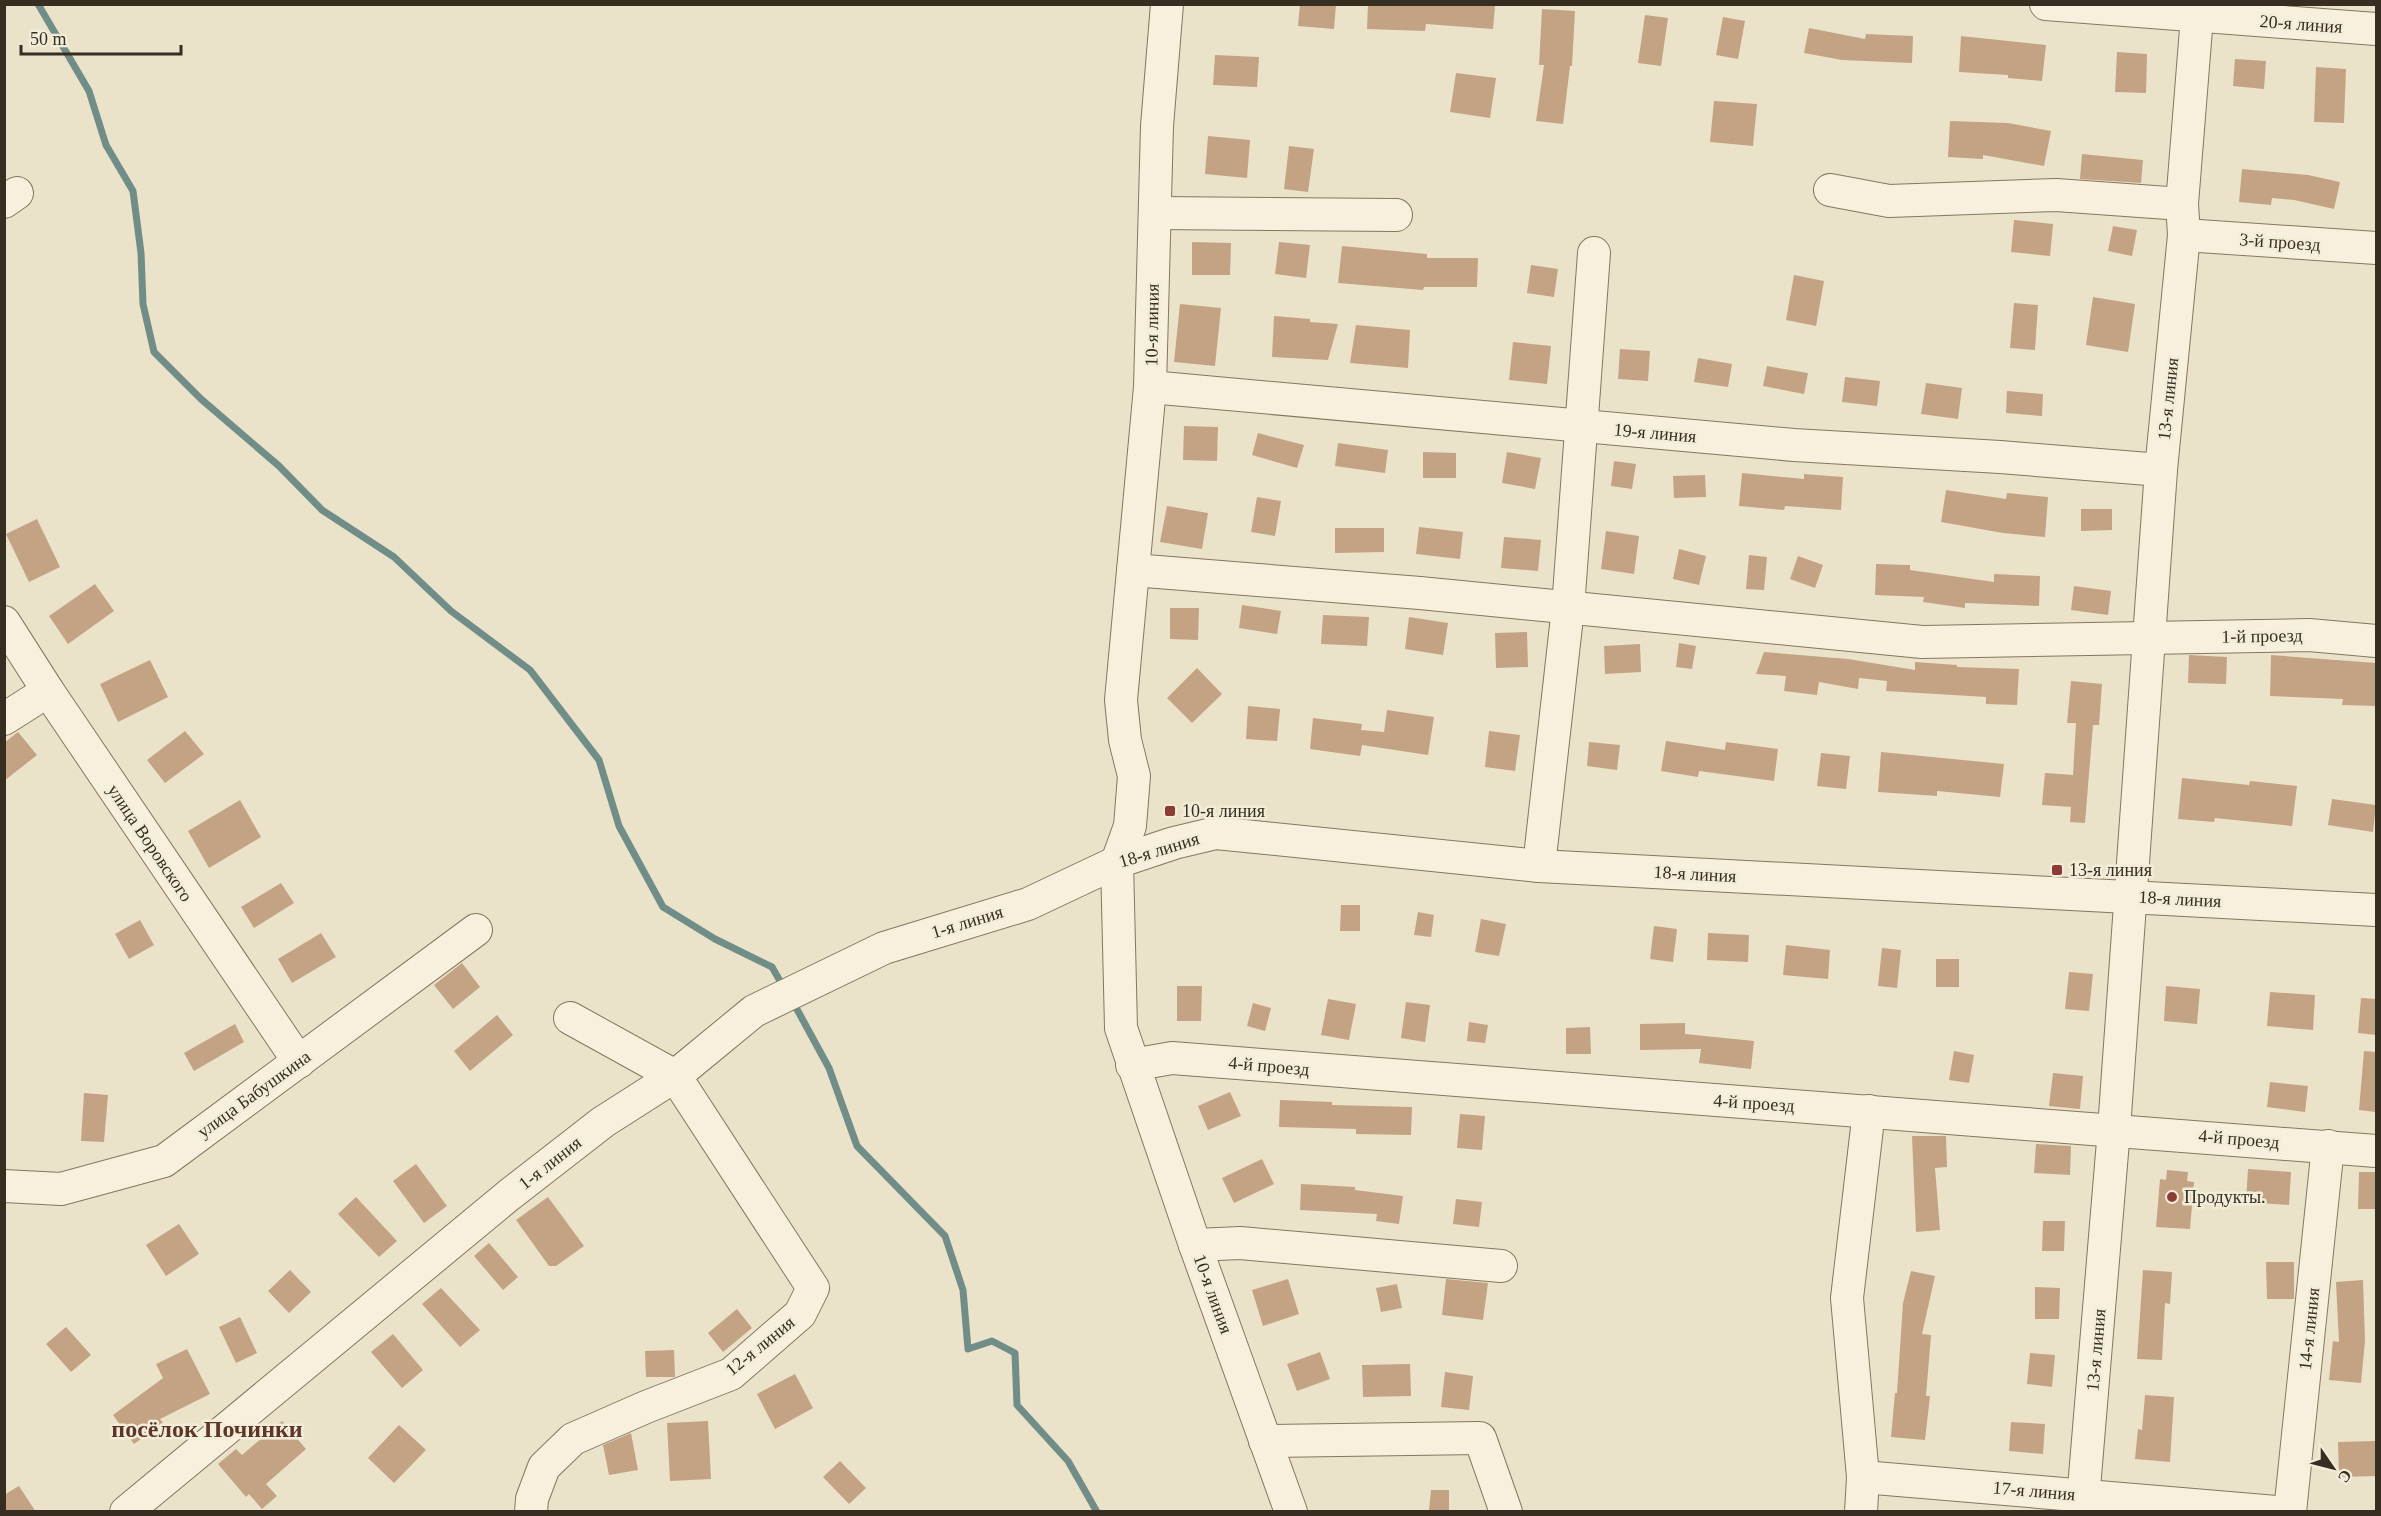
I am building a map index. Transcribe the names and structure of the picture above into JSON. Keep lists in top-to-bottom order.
{
  "streets": {
    "street": [
      "20-я линия",
      "3-й проезд",
      "10-я линия",
      "13-я линия",
      "19-я линия",
      "1-й проезд",
      "улица Воровского",
      "18-я линия",
      "1-я линия",
      "4-й проезд",
      "улица Бабушкина",
      "14-я линия",
      "12-я линия",
      "17-я линия"
    ]
  },
  "crossings": [
    ["20-я линия", "13-я линия"],
    ["3-й проезд", "13-я линия"],
    ["10-я линия", "19-я линия"],
    ["10-я линия", "1-й проезд"],
    ["10-я линия", "18-я линия"],
    ["10-я линия", "4-й проезд"],
    ["13-я линия", "19-я линия"],
    ["13-я линия", "1-й проезд"],
    ["13-я линия", "18-я линия"],
    ["13-я линия", "4-й проезд"],
    ["13-я линия", "17-я линия"],
    ["улица Воровского", "улица Бабушкина"],
    ["18-я линия", "1-я линия"],
    ["1-я линия", "12-я линия"],
    ["4-й проезд", "14-я линия"]
  ],
  "districts": ["посёлок Починки"],
  "places": {
    "transit": ["10-я линия", "13-я линия"],
    "other": ["Продукты."]
  },
  "scale_bar": "50 m",
  "north": "bottom right"
}
